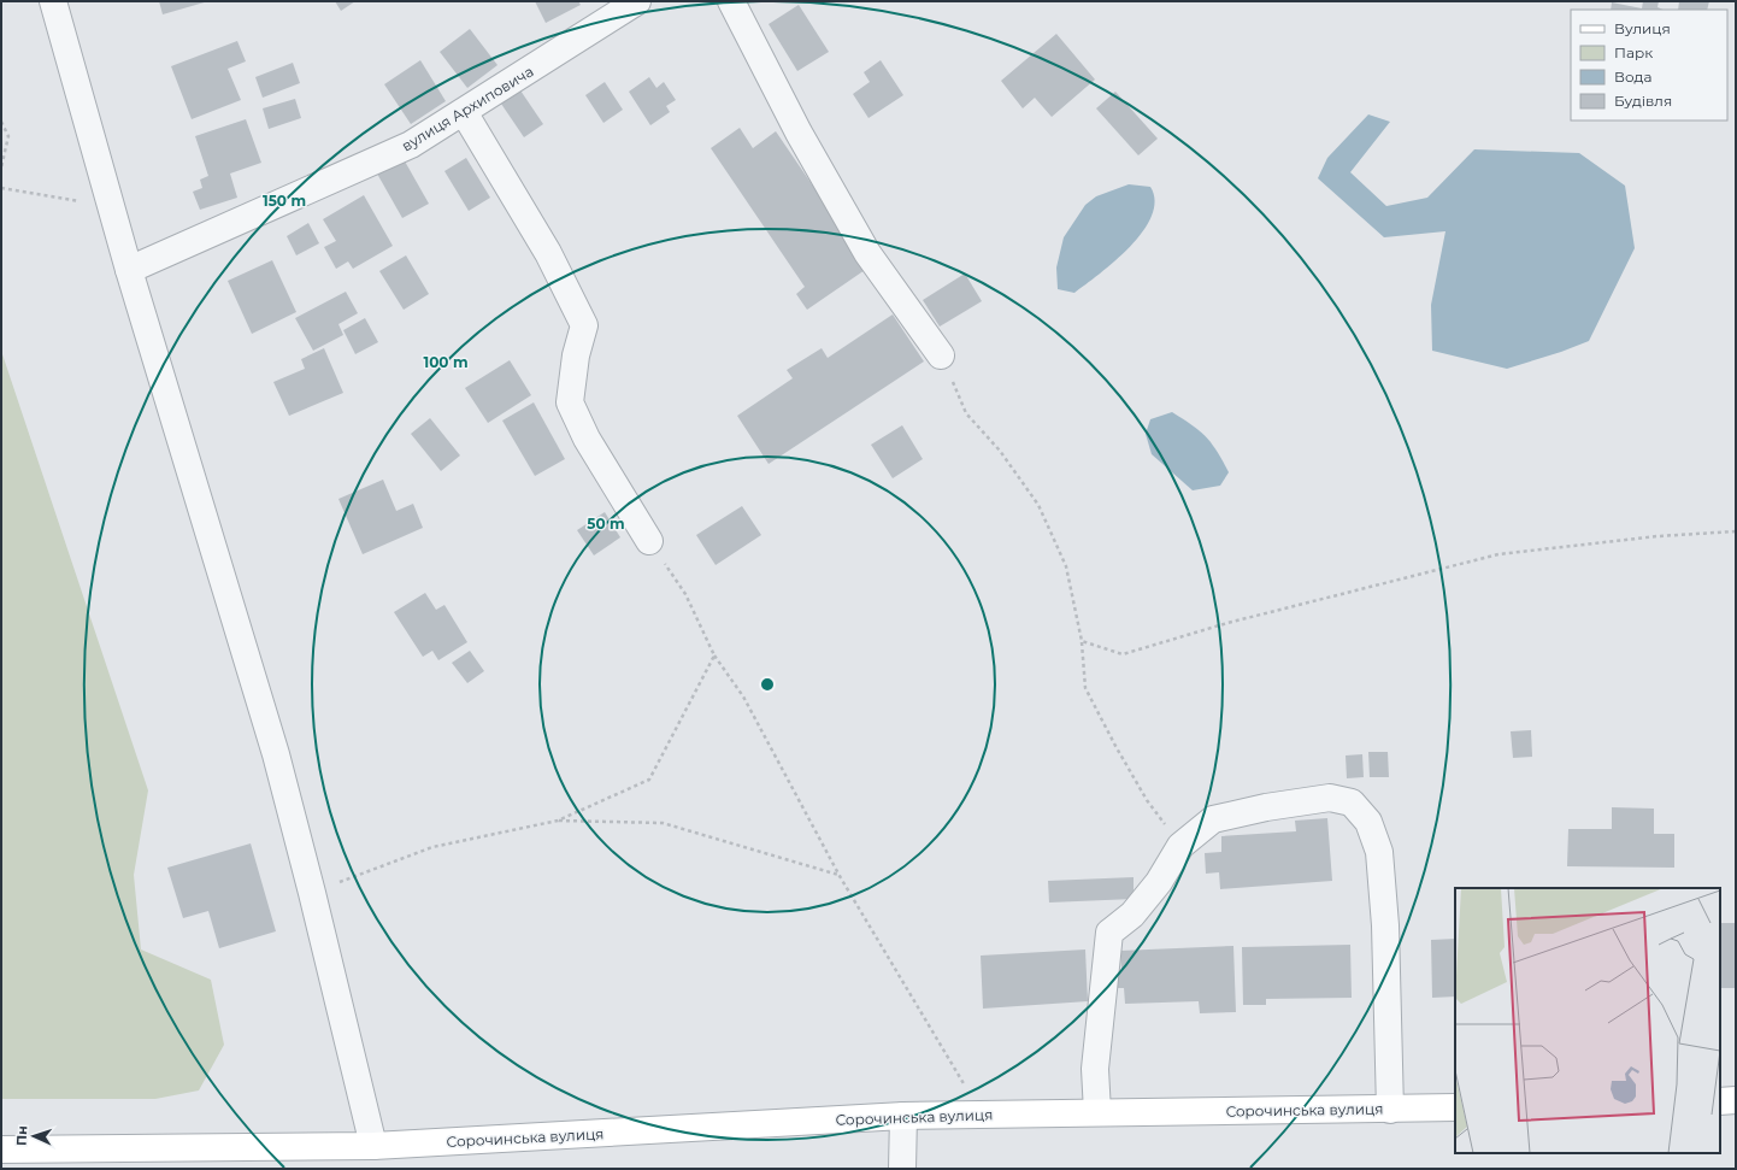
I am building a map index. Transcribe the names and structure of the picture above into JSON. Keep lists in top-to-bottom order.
{
  "streets": {
    "main road": ["Сорочинська вулиця"],
    "street": ["вулиця Архиповича"]
  },
  "legend": [
    "Вулиця",
    "Парк",
    "Вода",
    "Будівля"
  ],
  "north": "left",
  "rings": ["150 m", "100 m", "50 m"]
}
